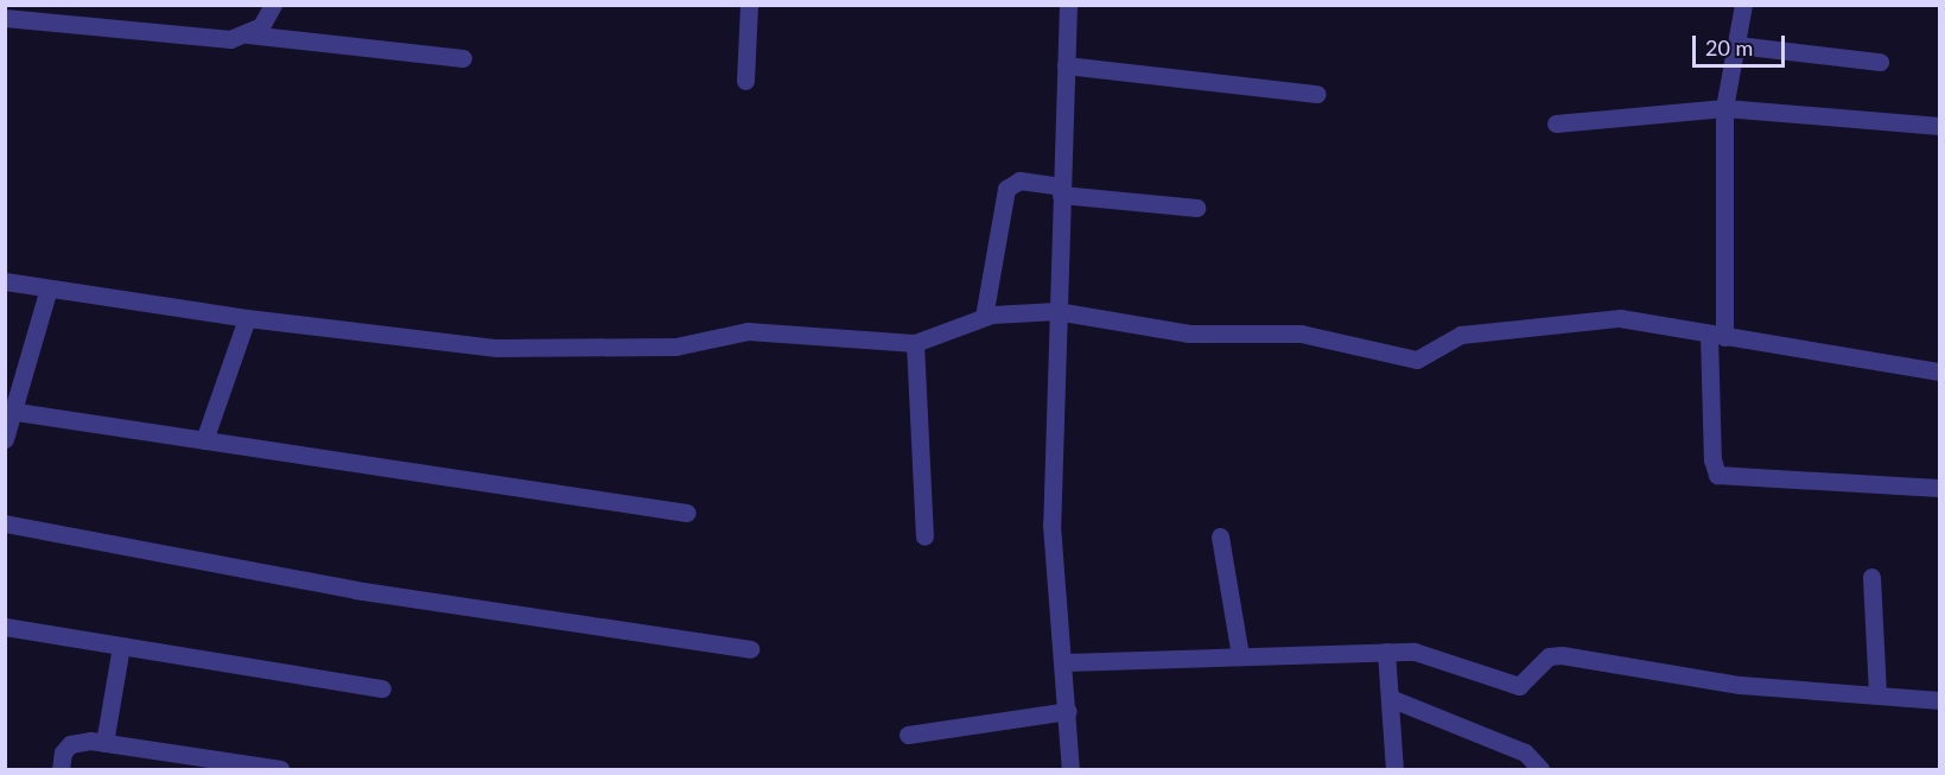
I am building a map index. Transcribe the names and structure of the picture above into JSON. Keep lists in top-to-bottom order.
{
  "scale_bar": "20 m"
}
